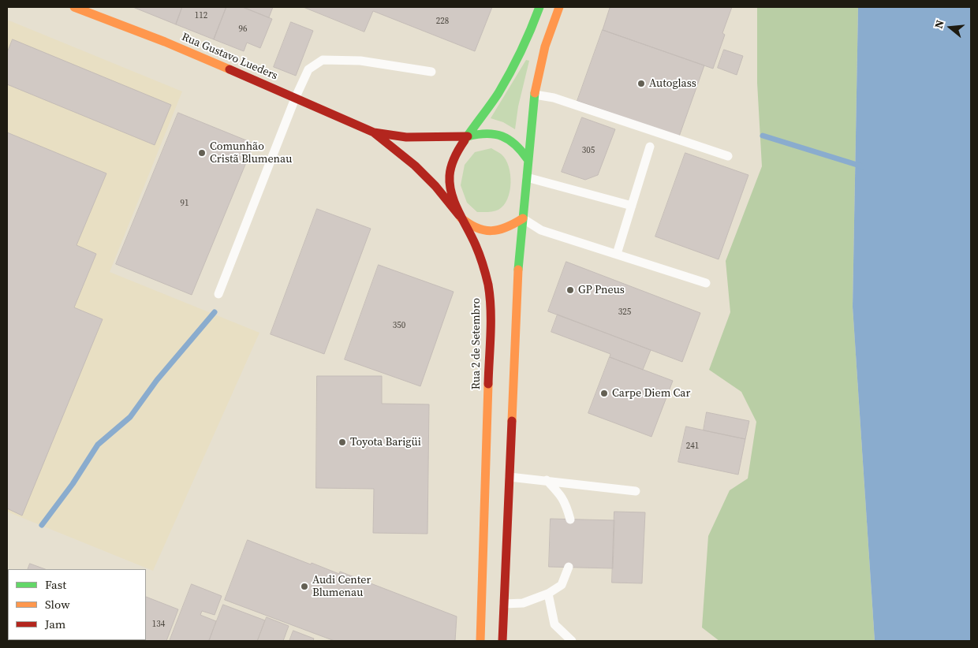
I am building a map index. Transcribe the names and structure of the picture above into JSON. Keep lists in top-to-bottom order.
{
  "streets": {
    "main road": ["Rua Gustavo Lueders", "Rua 2 de Setembro"]
  },
  "crossings": [
    ["Rua Gustavo Lueders", "Rua 2 de Setembro"]
  ],
  "places": [
    "Autoglass",
    "Comunhão Cristã Blumenau",
    "GP Pneus",
    "Carpe Diem Car",
    "Toyota Barigüi",
    "Audi Center Blumenau"
  ],
  "house_numbers": [
    "112",
    "228",
    "96",
    "305",
    "91",
    "325",
    "350",
    "241",
    "134"
  ],
  "legend": ["Fast", "Slow", "Jam"],
  "north": "left"
}
